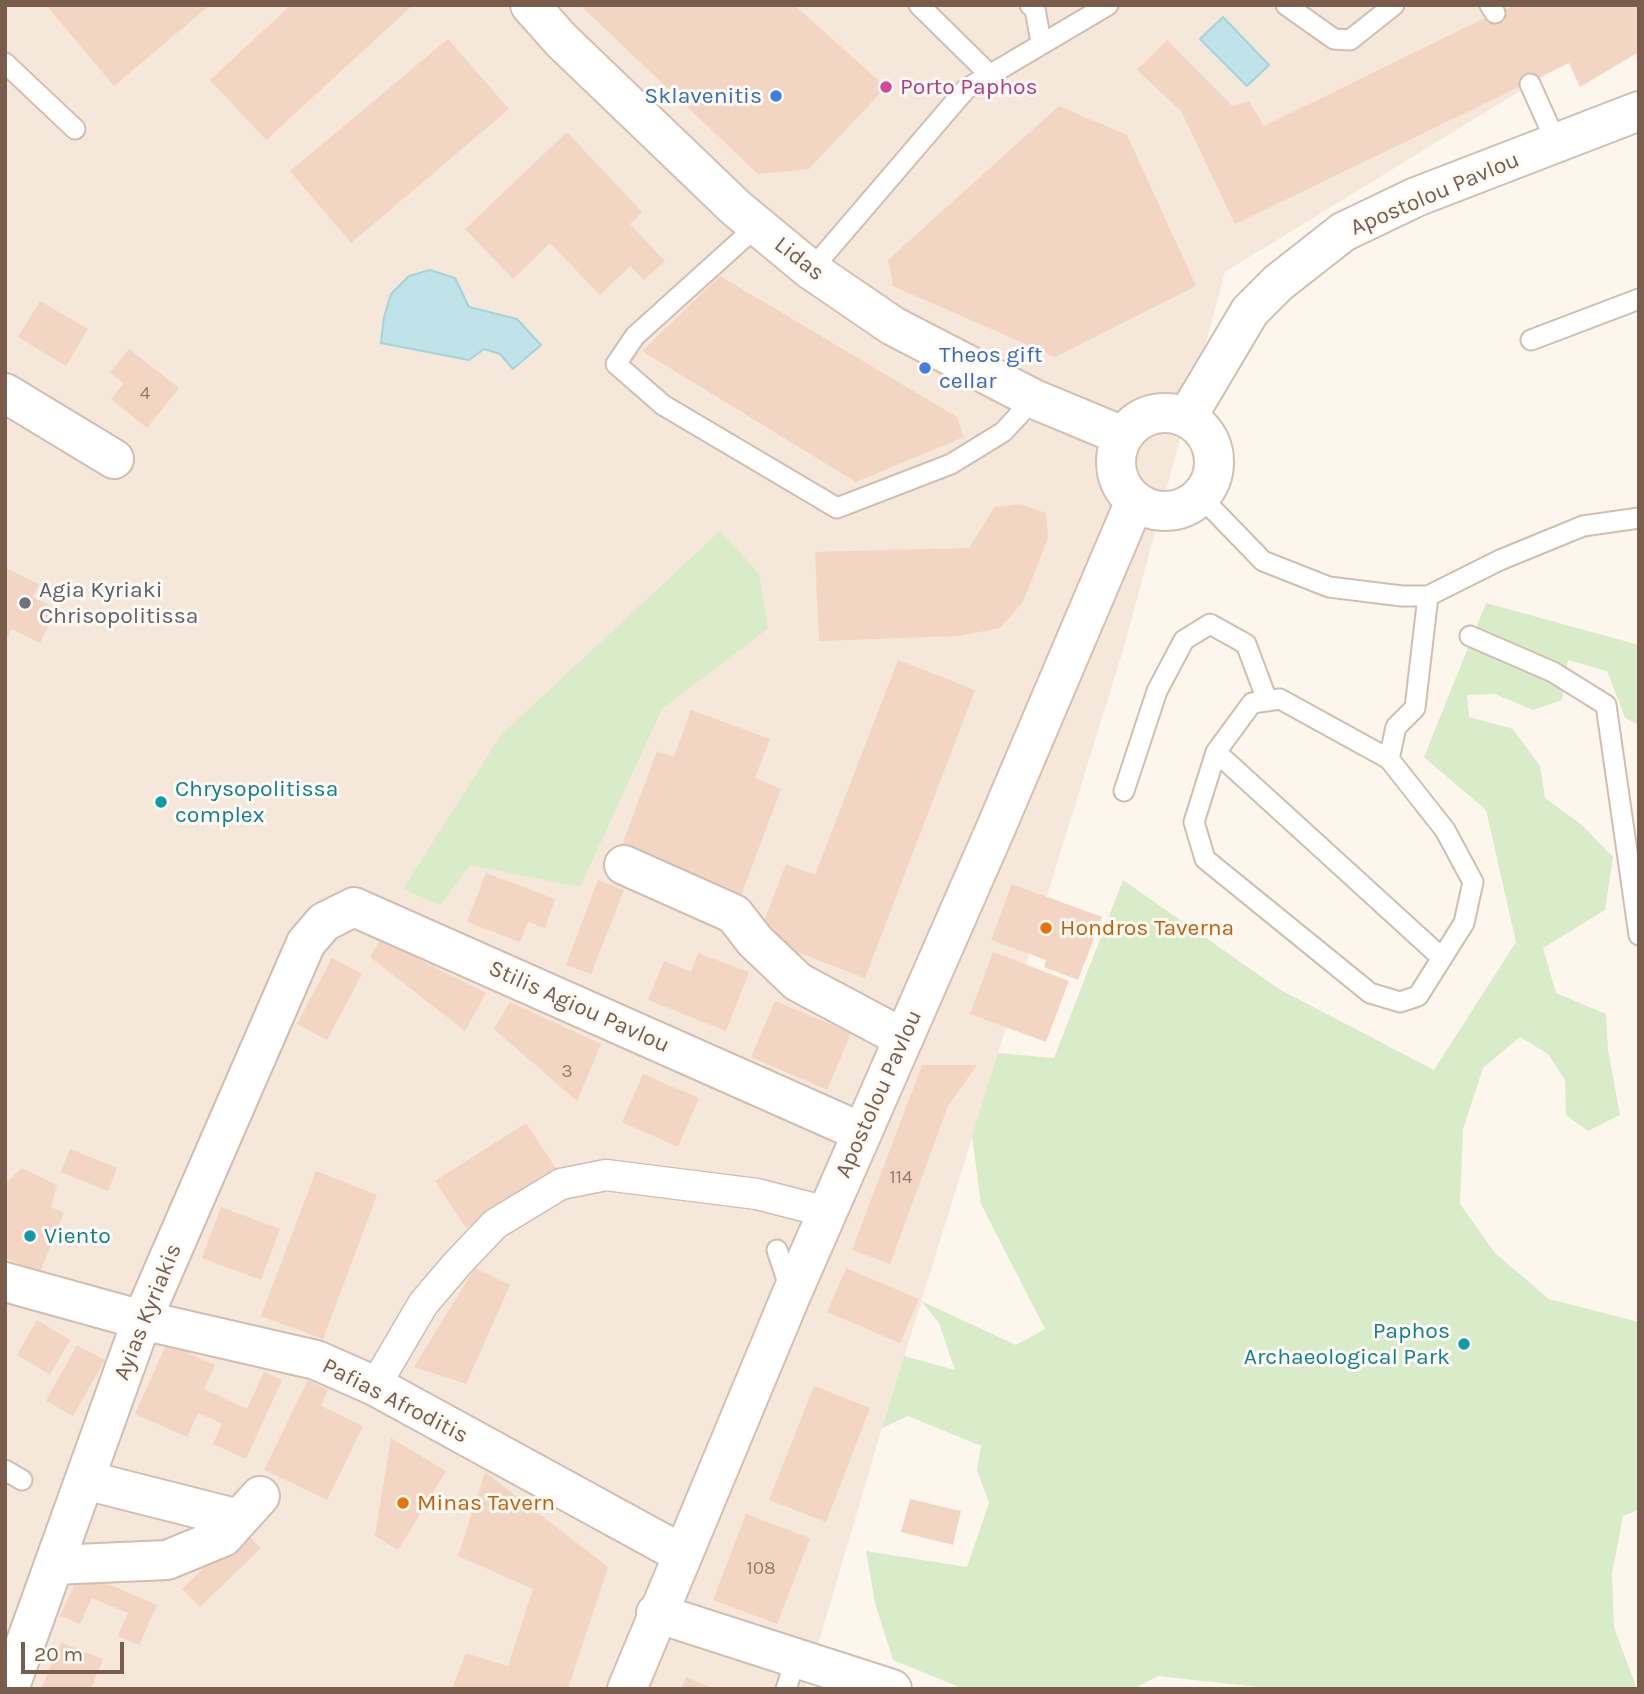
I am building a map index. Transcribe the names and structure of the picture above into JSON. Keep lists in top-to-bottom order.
{
  "streets": {
    "street": [
      "Apostolou Pavlou",
      "Lidas",
      "Stilis Agiou Pavlou",
      "Ayias Kyriakis",
      "Pafias Afroditis"
    ]
  },
  "crossings": [
    ["Apostolou Pavlou", "Lidas"],
    ["Apostolou Pavlou", "Stilis Agiou Pavlou"],
    ["Apostolou Pavlou", "Pafias Afroditis"],
    ["Stilis Agiou Pavlou", "Ayias Kyriakis"],
    ["Ayias Kyriakis", "Pafias Afroditis"]
  ],
  "places": [
    "Porto Paphos",
    "Sklavenitis",
    "Theos gift cellar",
    "Agia Kyriaki Chrisopolitissa",
    "Chrysopolitissa complex",
    "Hondros Taverna",
    "Viento",
    "Paphos Archaeological Park",
    "Minas Tavern"
  ],
  "house_numbers": [
    "4",
    "3",
    "114",
    "108"
  ],
  "scale_bar": "20 m"
}
